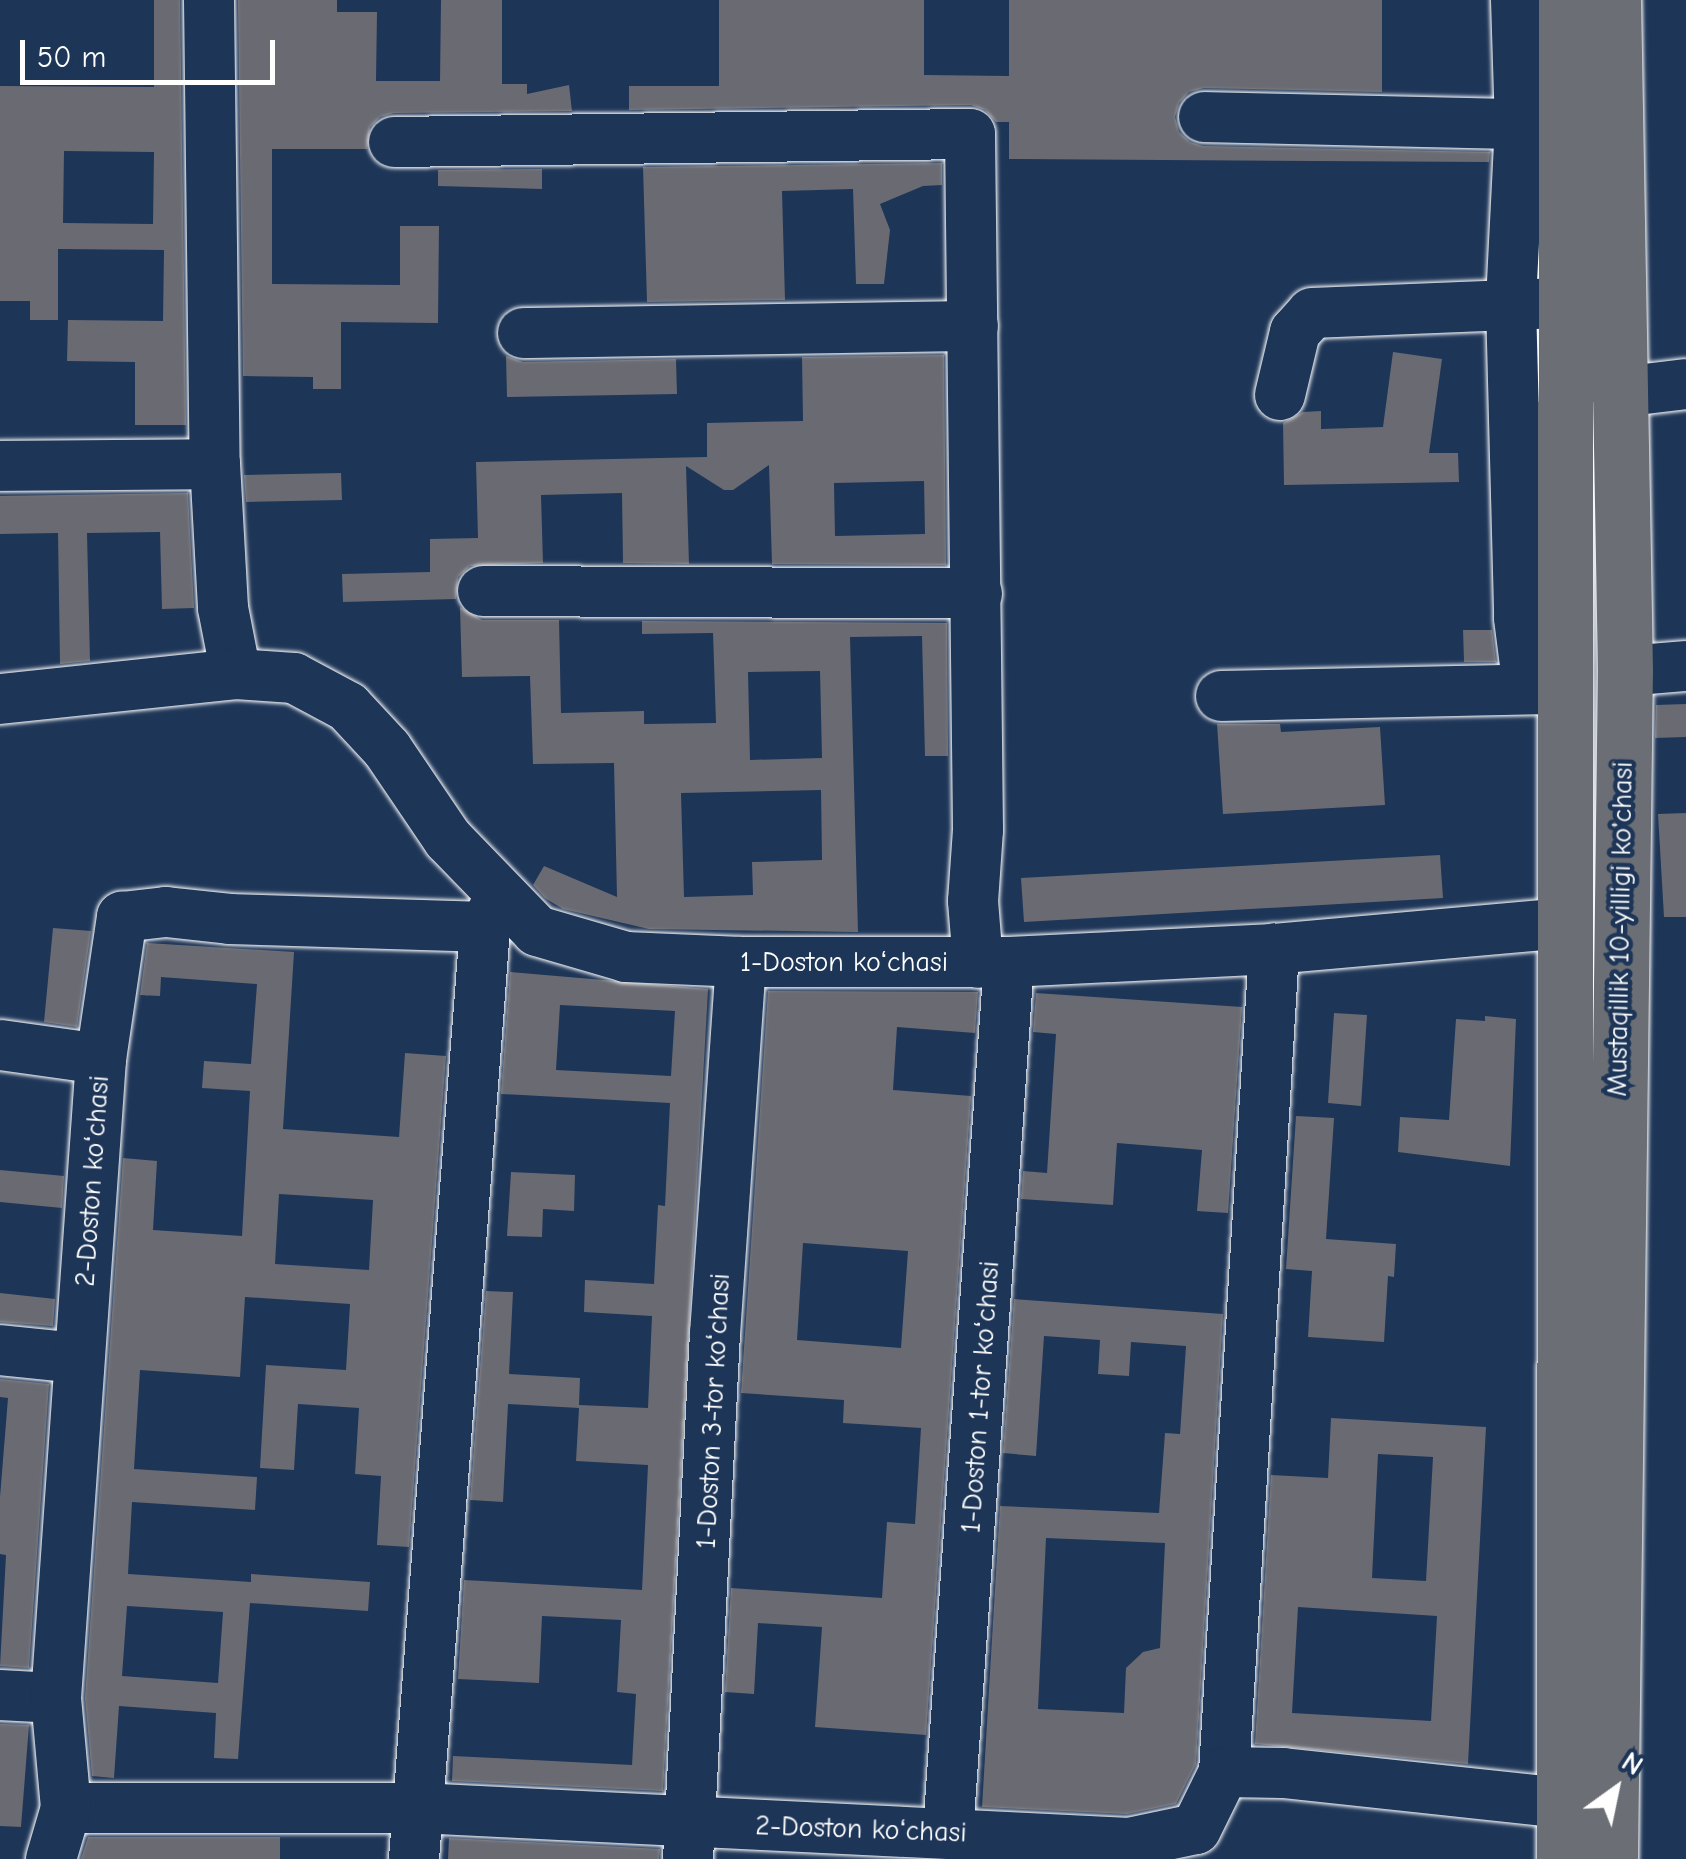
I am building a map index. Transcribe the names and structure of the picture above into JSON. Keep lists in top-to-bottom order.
{
  "streets": {
    "main road": ["Mustaqillik 10-yilligi ko'chasi"],
    "street": [
      "1-Doston koʻchasi",
      "2-Doston koʻchasi",
      "1-Doston 1-tor koʻchasi",
      "1-Doston 3-tor koʻchasi"
    ]
  },
  "crossings": [
    ["Mustaqillik 10-yilligi ko'chasi", "1-Doston koʻchasi"],
    ["1-Doston koʻchasi", "2-Doston koʻchasi"],
    ["1-Doston koʻchasi", "1-Doston 1-tor koʻchasi"],
    ["1-Doston koʻchasi", "1-Doston 3-tor koʻchasi"],
    ["2-Doston koʻchasi", "1-Doston 1-tor koʻchasi"],
    ["2-Doston koʻchasi", "1-Doston 3-tor koʻchasi"]
  ],
  "scale_bar": "50 m",
  "north": "top right"
}
